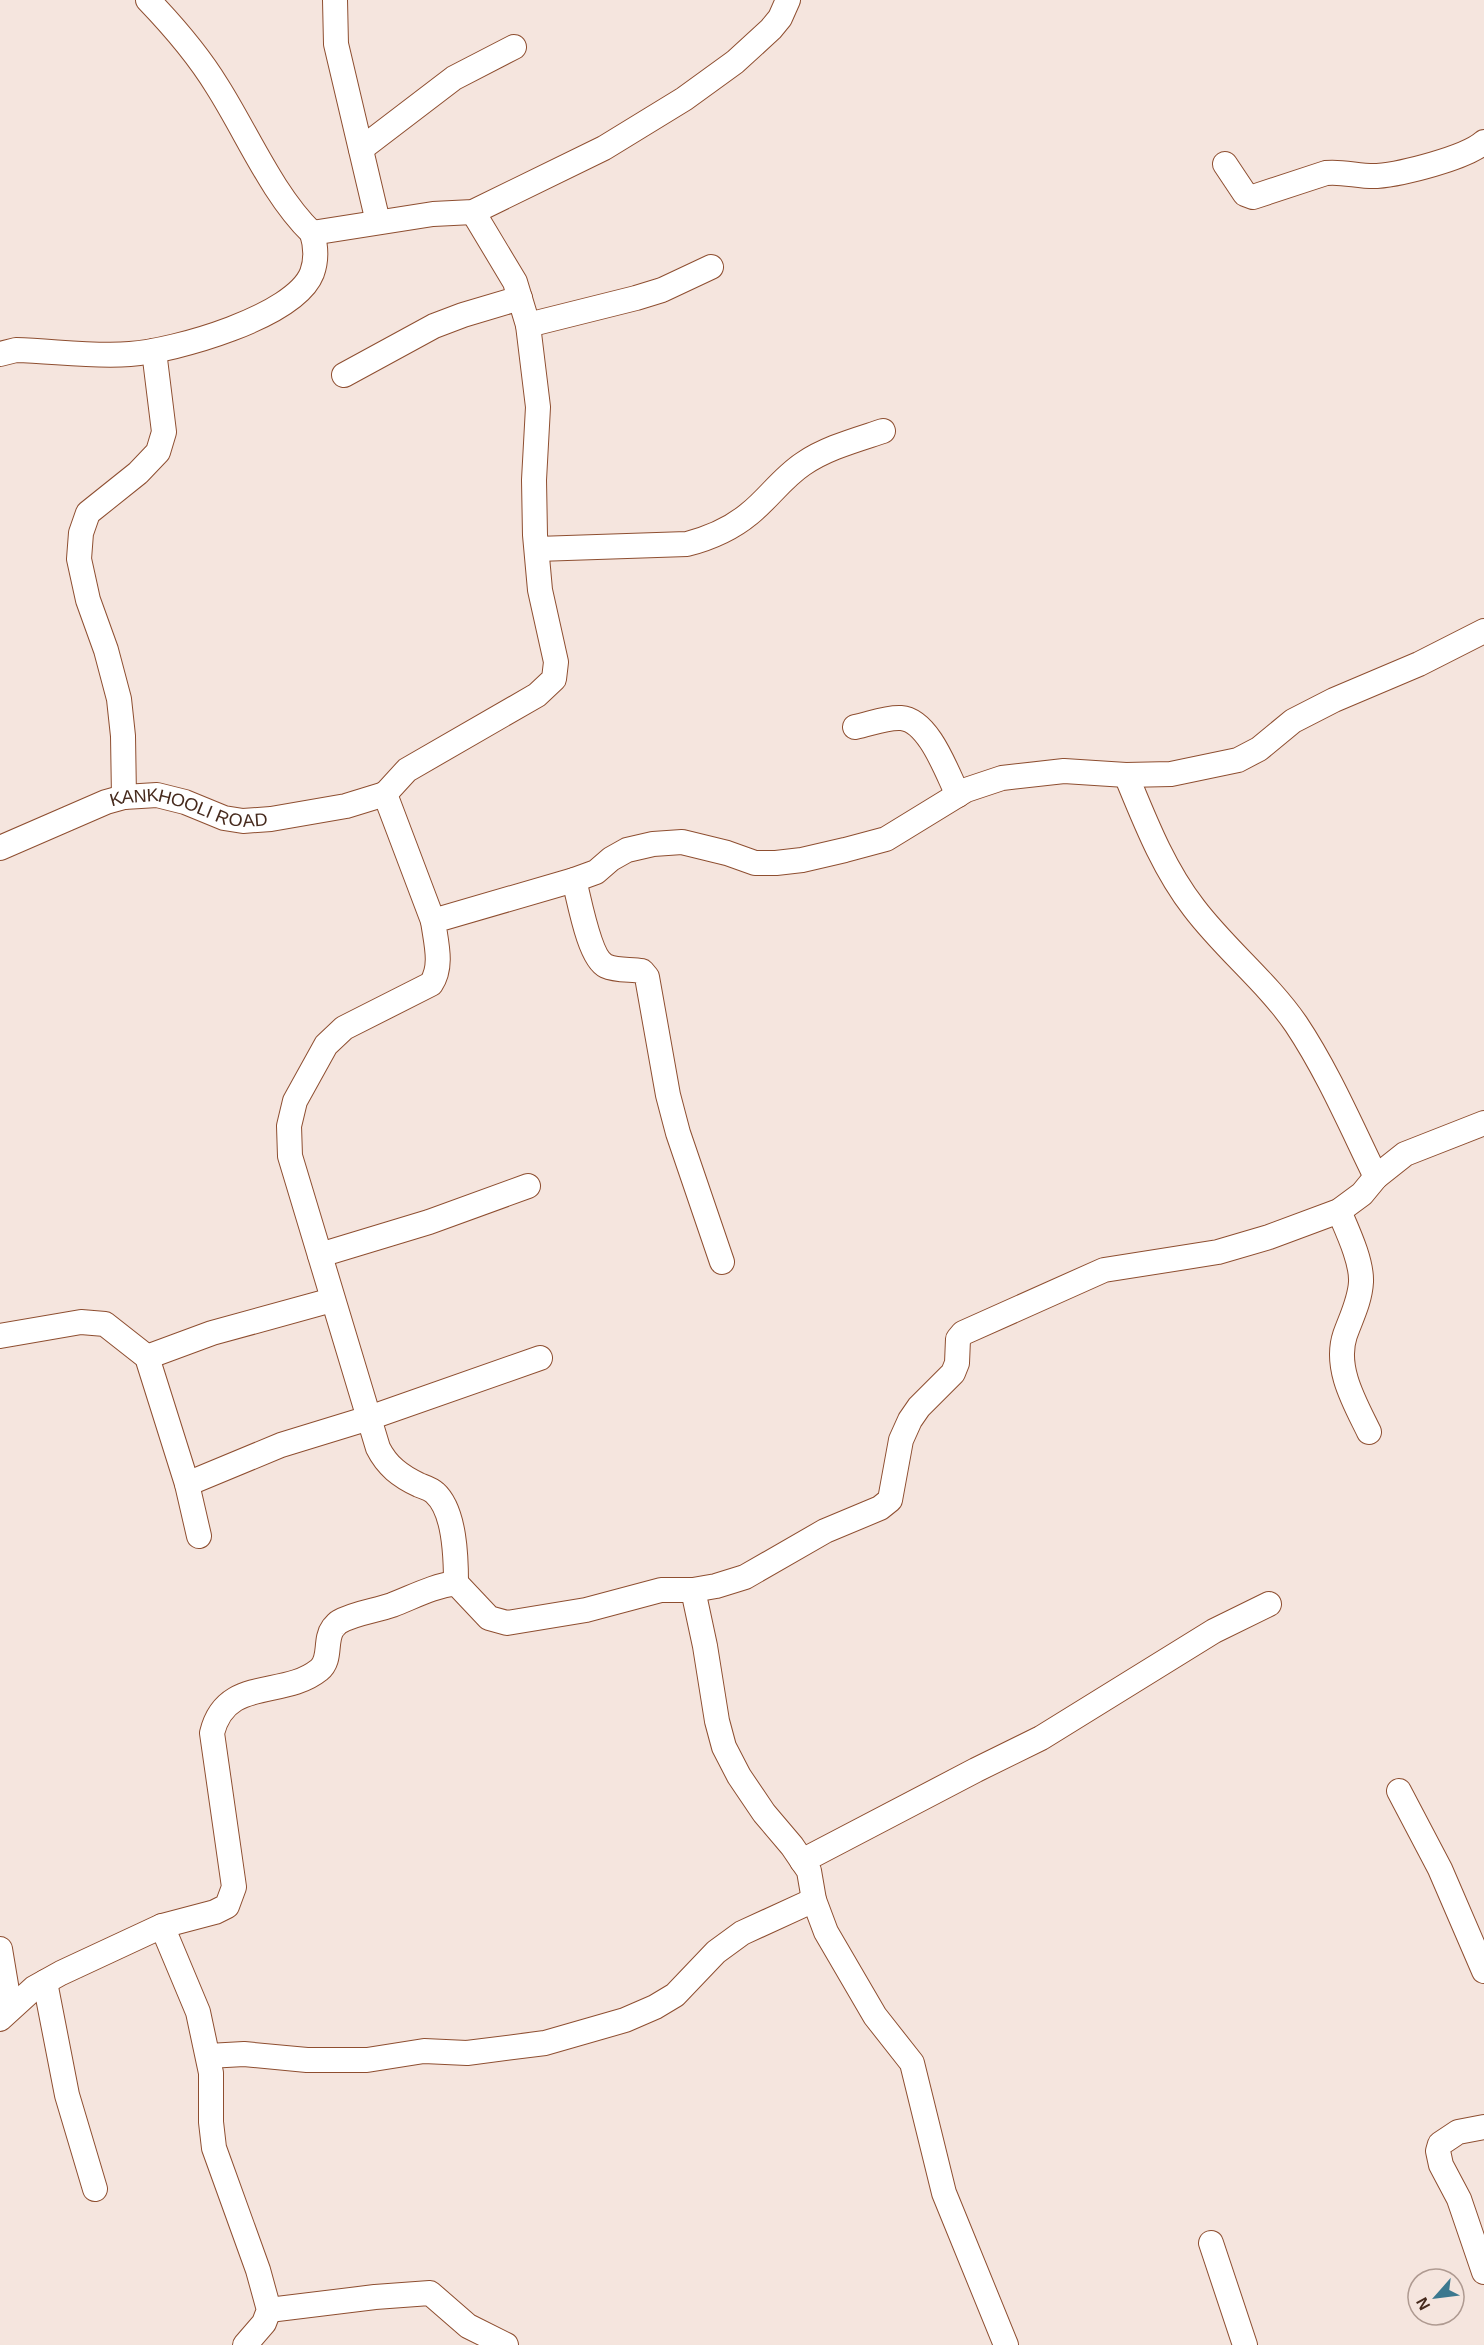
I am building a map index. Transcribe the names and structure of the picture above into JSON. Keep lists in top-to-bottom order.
{
  "streets": {
    "street": ["KANKHOOLI ROAD"]
  },
  "north": "bottom left"
}
